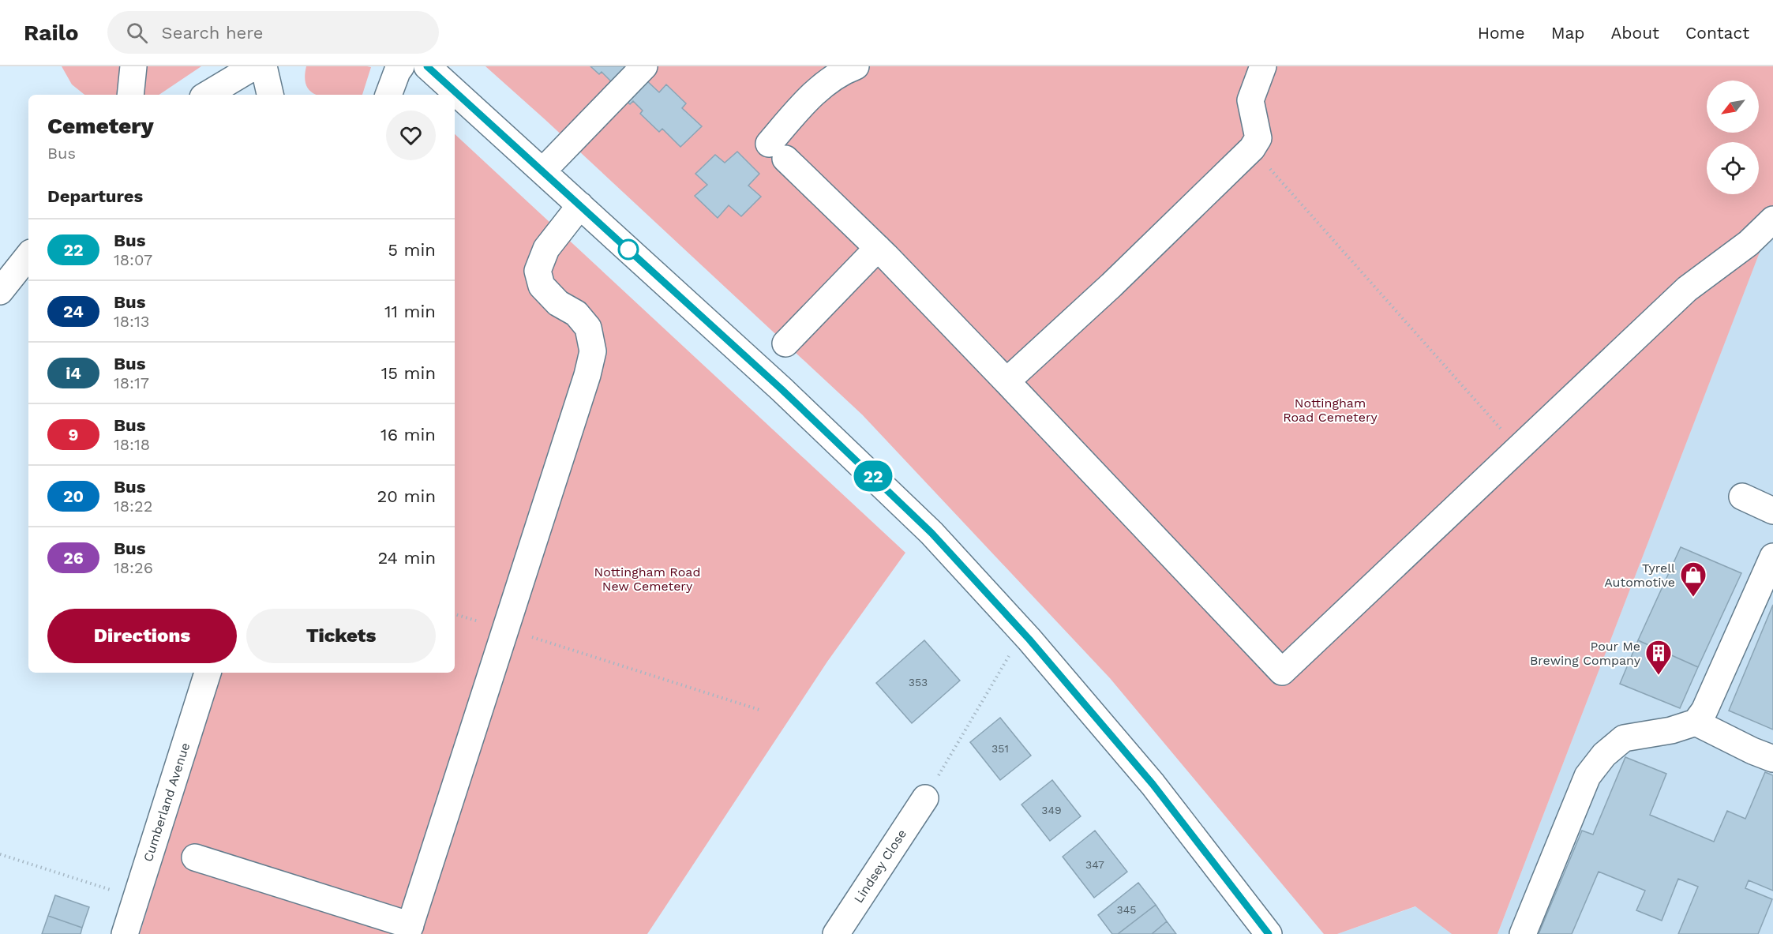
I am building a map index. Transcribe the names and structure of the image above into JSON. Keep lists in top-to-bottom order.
{
  "streets": {
    "street": ["Cumberland Avenue", "Lindsey Close"]
  },
  "parks": ["Nottingham Road Cemetery", "Nottingham Road New Cemetery"],
  "places": {
    "shop": ["Tyrell Automotive"],
    "building": ["Pour Me Brewing Company"]
  },
  "lines": ["bus line 22"],
  "house_numbers": [
    "353",
    "351",
    "349",
    "347",
    "345"
  ],
  "north": "bottom left",
  "page": {
    "header": "Railo",
    "search": "Search here",
    "nav": [
      "Home",
      "Map",
      "About",
      "Contact"
    ],
    "on_map": "22",
    "heading": [
      ["Cemetery", "Bus"],
      "Departures"
    ],
    "list": [
      {
        "mark": "22",
        "name": "Bus",
        "note": "18:07",
        "value": "5 min"
      },
      {
        "mark": "24",
        "name": "Bus",
        "note": "18:13",
        "value": "11 min"
      },
      {
        "mark": "i4",
        "name": "Bus",
        "note": "18:17",
        "value": "15 min"
      },
      {
        "mark": "9",
        "name": "Bus",
        "note": "18:18",
        "value": "16 min"
      },
      {
        "mark": "20",
        "name": "Bus",
        "note": "18:22",
        "value": "20 min"
      },
      {
        "mark": "26",
        "name": "Bus",
        "note": "18:26",
        "value": "24 min"
      }
    ],
    "buttons": ["Directions", "Tickets"]
  }
}
